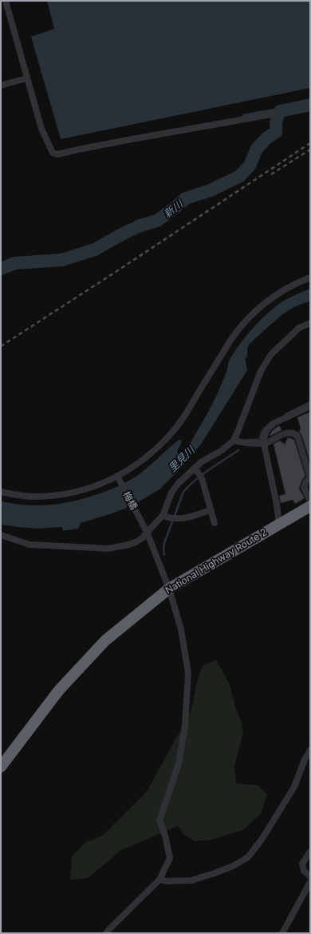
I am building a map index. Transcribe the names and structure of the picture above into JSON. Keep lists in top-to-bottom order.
{
  "streets": {
    "highway": ["National Highway Route 2"],
    "street": ["梅橋"]
  },
  "crossings": [
    ["梅橋", "National Highway Route 2"]
  ],
  "water": ["新川", "里見川"]
}
